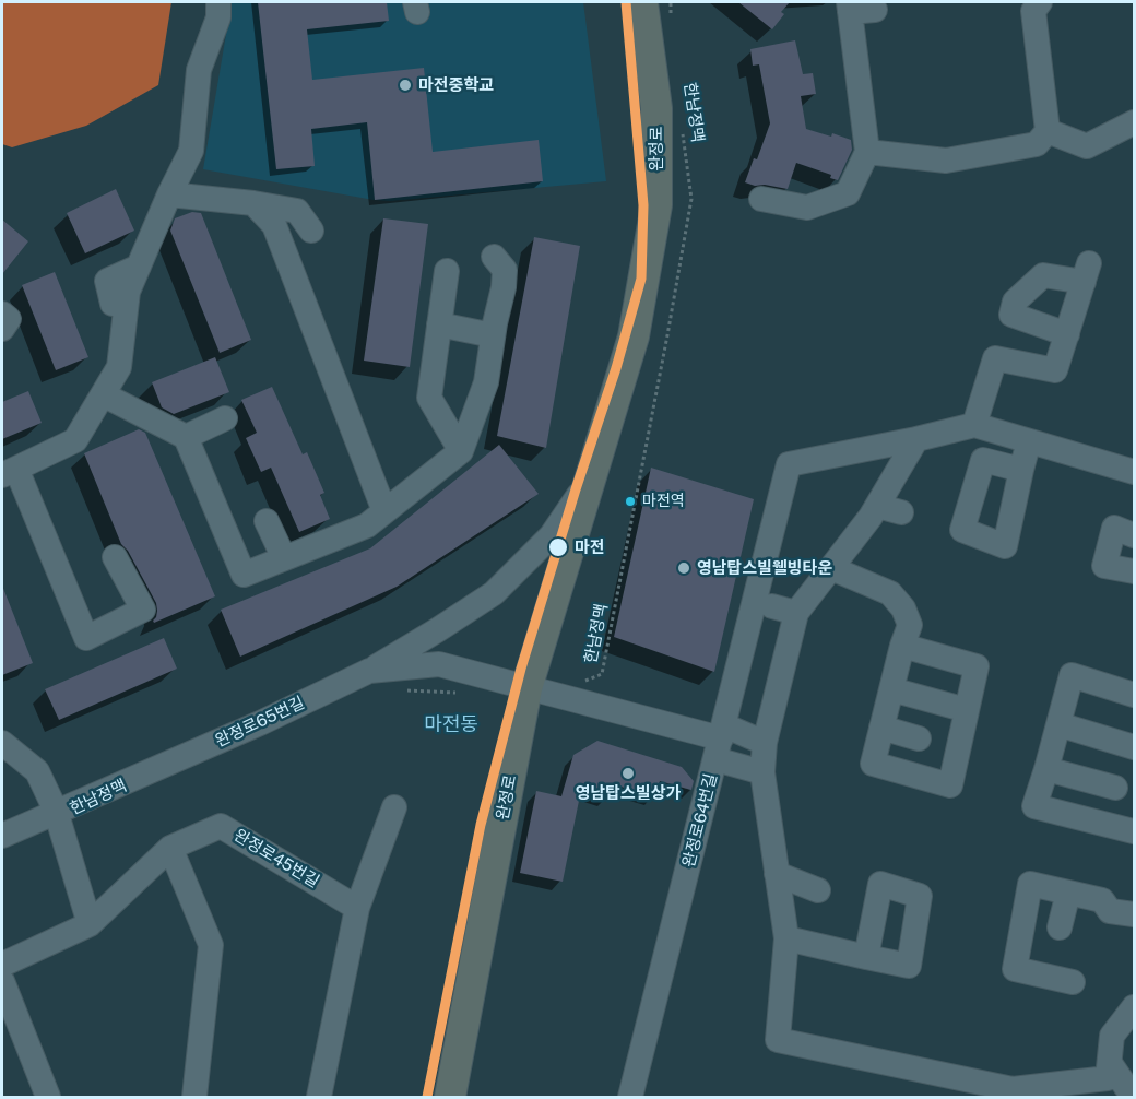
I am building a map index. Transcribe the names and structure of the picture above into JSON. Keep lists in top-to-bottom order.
{
  "streets": {
    "main road": ["완정로"],
    "street": ["완정로65번길", "완정로64번길", "완정로45번길"],
    "path": ["한남정맥"]
  },
  "crossings": [
    ["한남정맥", "완정로"],
    ["한남정맥", "완정로65번길"],
    ["완정로", "완정로65번길"]
  ],
  "districts": ["마전동"],
  "places": [
    "마전중학교",
    "마전역",
    "마전",
    "영남탑스빌웰빙타운",
    "영남탑스빌상가"
  ]
}
